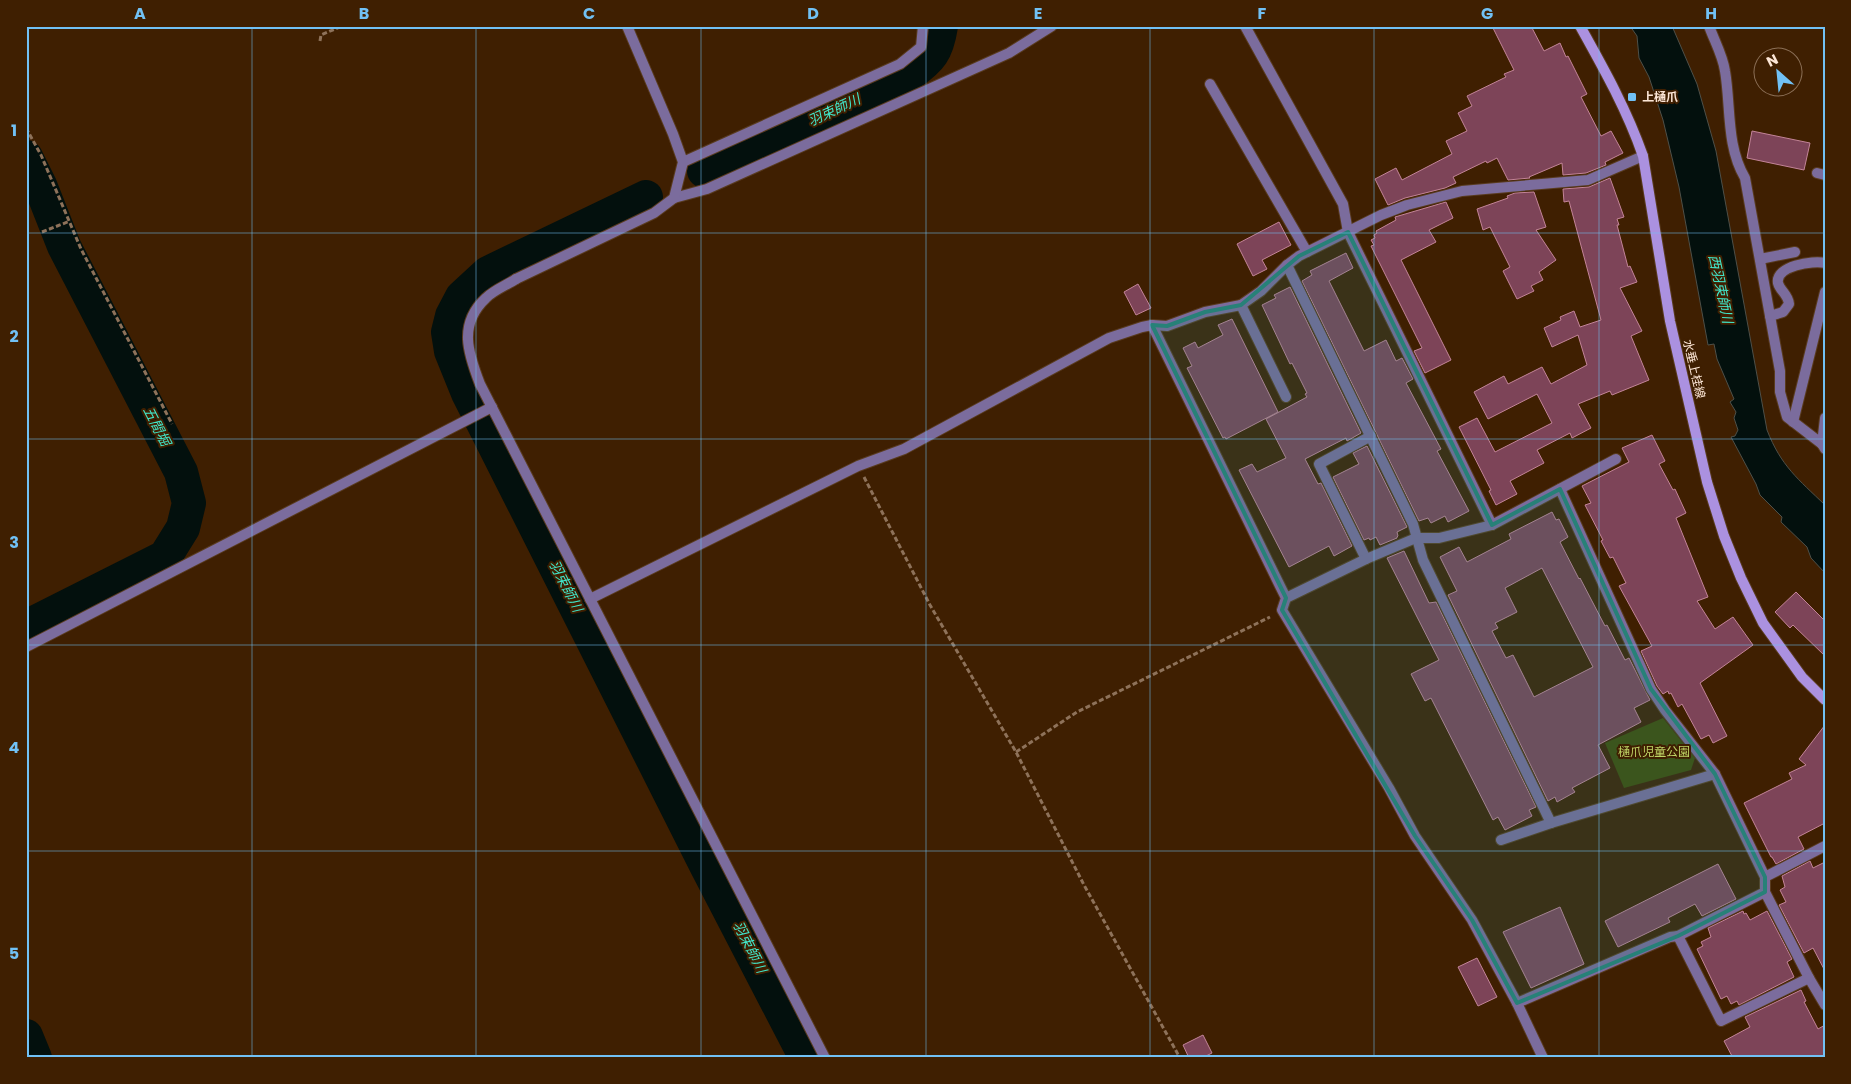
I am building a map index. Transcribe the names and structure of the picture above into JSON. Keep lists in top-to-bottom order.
{
  "streets": {
    "main road": ["水垂上桂線"]
  },
  "water": ["羽束師川", "西羽束師川", "五間堀"],
  "parks": ["樋爪児童公園"],
  "places": {
    "transit": ["上樋爪"]
  },
  "north": "top left",
  "grid": {
    "columns": [
      "A",
      "B",
      "C",
      "D",
      "E",
      "F",
      "G",
      "H"
    ],
    "rows": [
      "1",
      "2",
      "3",
      "4",
      "5"
    ]
  }
}
